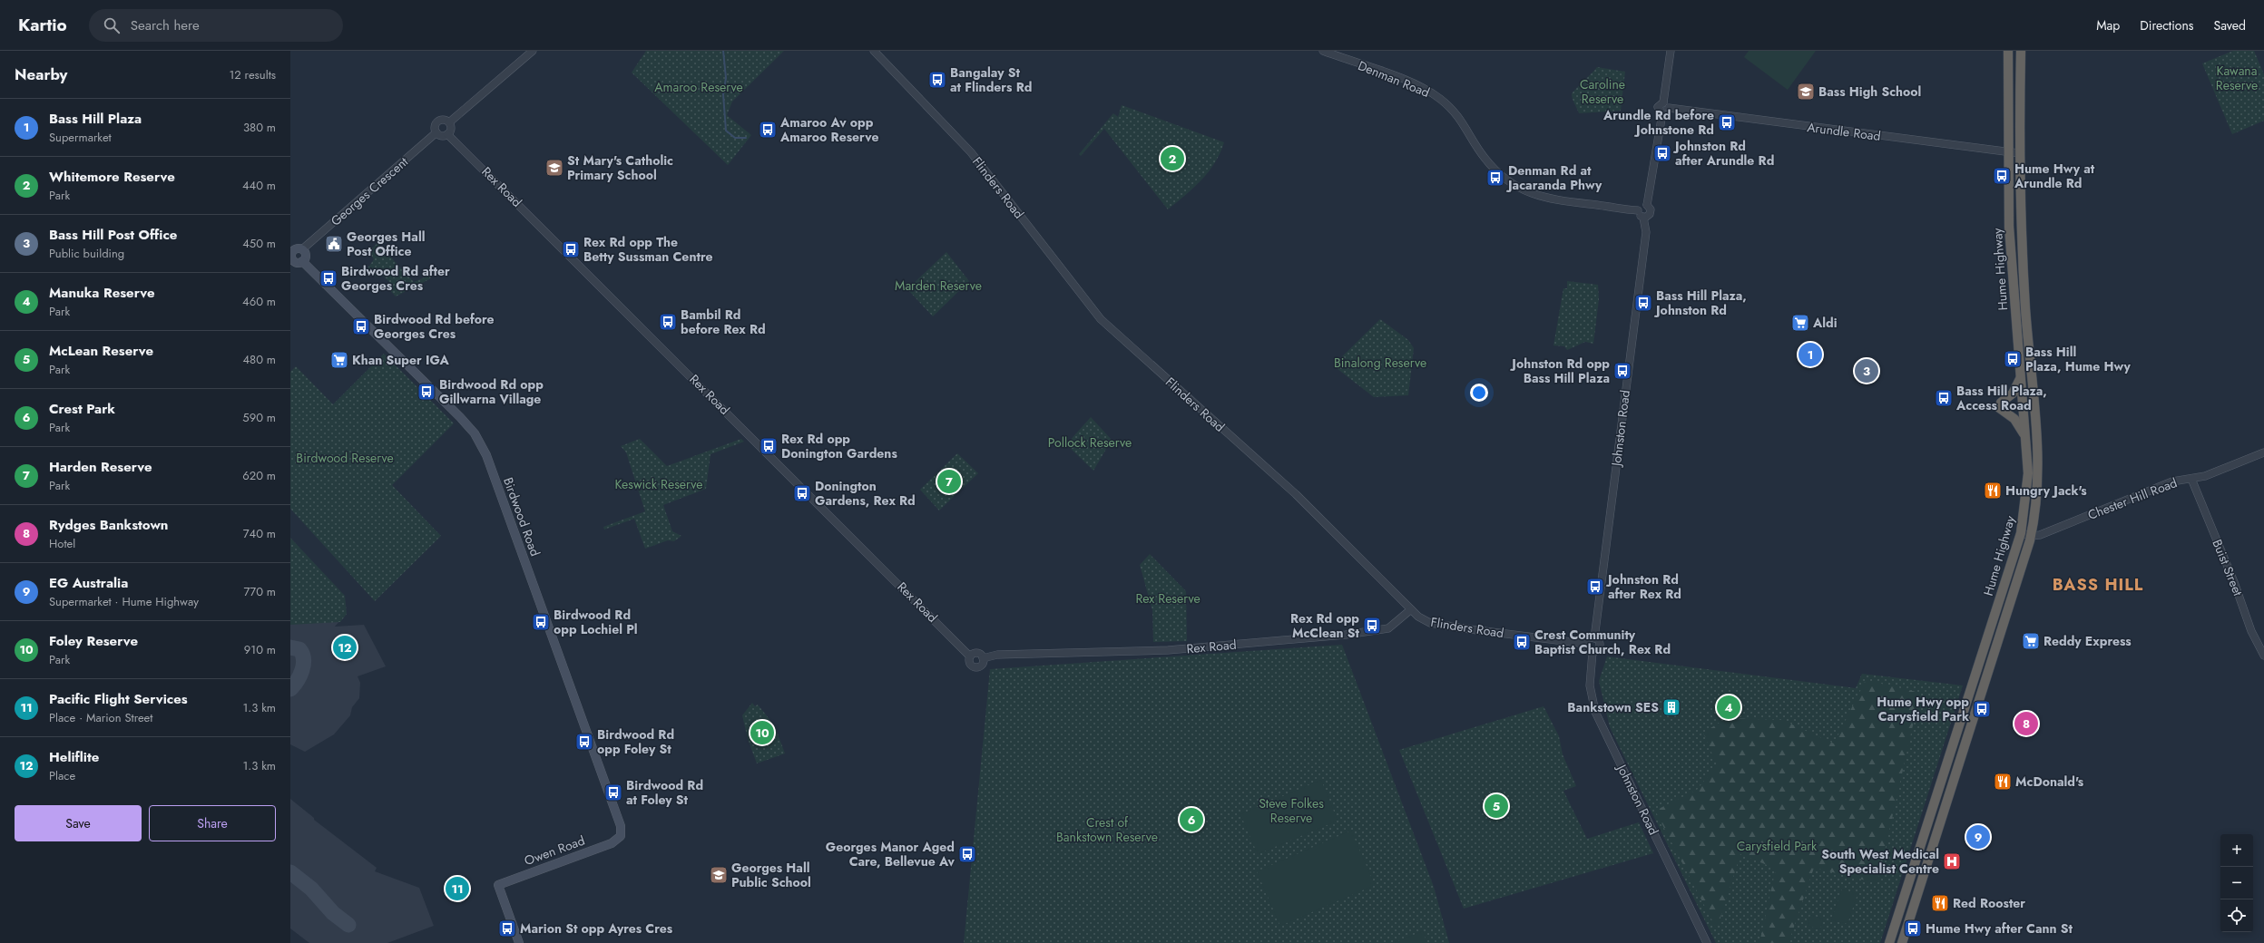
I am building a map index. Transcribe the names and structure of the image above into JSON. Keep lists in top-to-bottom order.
{
  "streets": {
    "highway": ["Hume Highway"],
    "main road": ["Birdwood Road", "Owen Road"],
    "street": [
      "Denman Road",
      "Arundle Road",
      "Rex Road",
      "Flinders Road",
      "Georges Crescent",
      "Johnston Road",
      "Chester Hill Road",
      "Buist Street"
    ]
  },
  "crossings": [
    ["Denman Road", "Johnston Road"],
    ["Arundle Road", "Hume Highway"],
    ["Rex Road", "Flinders Road"],
    ["Rex Road", "Georges Crescent"],
    ["Flinders Road", "Johnston Road"],
    ["Georges Crescent", "Birdwood Road"],
    ["Hume Highway", "Chester Hill Road"],
    ["Chester Hill Road", "Buist Street"],
    ["Birdwood Road", "Owen Road"]
  ],
  "districts": ["BASS HILL"],
  "parks": [
    "Kawana Reserve",
    "Caroline Reserve",
    "Amaroo Reserve",
    "Marden Reserve",
    "Binalong Reserve",
    "Pollock Reserve",
    "Birdwood Reserve",
    "Keswick Reserve",
    "Rex Reserve",
    "Steve Folkes Reserve",
    "Crest of Bankstown Reserve",
    "Carysfield Park"
  ],
  "places": {
    "bus stop": [
      "Bangalay St at Flinders Rd",
      "Arundle Rd before Johnstone Rd",
      "Amaroo Av opp Amaroo Reserve",
      "Johnston Rd after Arundle Rd",
      "Hume Hwy at Arundle Rd",
      "Denman Rd at Jacaranda Phwy",
      "Rex Rd opp The Betty Sussman Centre",
      "Birdwood Rd after Georges Cres",
      "Bass Hill Plaza, Johnston Rd",
      "Bambil Rd before Rex Rd",
      "Birdwood Rd before Georges Cres",
      "Bass Hill Plaza, Hume Hwy",
      "Johnston Rd opp Bass Hill Plaza",
      "Birdwood Rd opp Gillwarna Village",
      "Bass Hill Plaza, Access Road",
      "Rex Rd opp Donington Gardens",
      "Donington Gardens, Rex Rd",
      "Johnston Rd after Rex Rd",
      "Birdwood Rd opp Lochiel Pl",
      "Rex Rd opp McClean St",
      "Crest Community Baptist Church, Rex Rd",
      "Hume Hwy opp Carysfield Park",
      "Birdwood Rd opp Foley St",
      "Birdwood Rd at Foley St",
      "Georges Manor Aged Care, Bellevue Av",
      "Marion St opp Ayres Cres",
      "Hume Hwy after Cann St"
    ],
    "school or university": ["Bass High School", "St Mary's Catholic Primary School", "Georges Hall Public School"],
    "public building": ["Georges Hall Post Office"],
    "supermarket": ["Aldi", "Khan Super IGA", "Reddy Express"],
    "restaurant": ["Hungry Jack's", "McDonald's", "Red Rooster"],
    "building": ["Bankstown SES"],
    "hospital": ["South West Medical Specialist Centre"]
  },
  "page": {
    "header": "Kartio",
    "search": "Search here",
    "nav": ["Map", "Directions", "Saved"],
    "heading": ["Nearby", "12 results"],
    "list": [
      {
        "mark": "1",
        "name": "Bass Hill Plaza",
        "note": "Supermarket",
        "value": "380 m"
      },
      {
        "mark": "2",
        "name": "Whitemore Reserve",
        "note": "Park",
        "value": "440 m"
      },
      {
        "mark": "3",
        "name": "Bass Hill Post Office",
        "note": "Public building",
        "value": "450 m"
      },
      {
        "mark": "4",
        "name": "Manuka Reserve",
        "note": "Park",
        "value": "460 m"
      },
      {
        "mark": "5",
        "name": "McLean Reserve",
        "note": "Park",
        "value": "480 m"
      },
      {
        "mark": "6",
        "name": "Crest Park",
        "note": "Park",
        "value": "590 m"
      },
      {
        "mark": "7",
        "name": "Harden Reserve",
        "note": "Park",
        "value": "620 m"
      },
      {
        "mark": "8",
        "name": "Rydges Bankstown",
        "note": "Hotel",
        "value": "740 m"
      },
      {
        "mark": "9",
        "name": "EG Australia",
        "note": "Supermarket · Hume Highway",
        "value": "770 m"
      },
      {
        "mark": "10",
        "name": "Foley Reserve",
        "note": "Park",
        "value": "910 m"
      },
      {
        "mark": "11",
        "name": "Pacific Flight Services",
        "note": "Place · Marion Street",
        "value": "1.3 km"
      },
      {
        "mark": "12",
        "name": "Heliflite",
        "note": "Place",
        "value": "1.3 km"
      }
    ],
    "pins": [
      "2",
      "1",
      "3",
      "7",
      "12",
      "4",
      "8",
      "10",
      "5",
      "6",
      "9",
      "11"
    ],
    "buttons": ["Save", "Share"],
    "map_buttons": ["+", "−"]
  }
}
